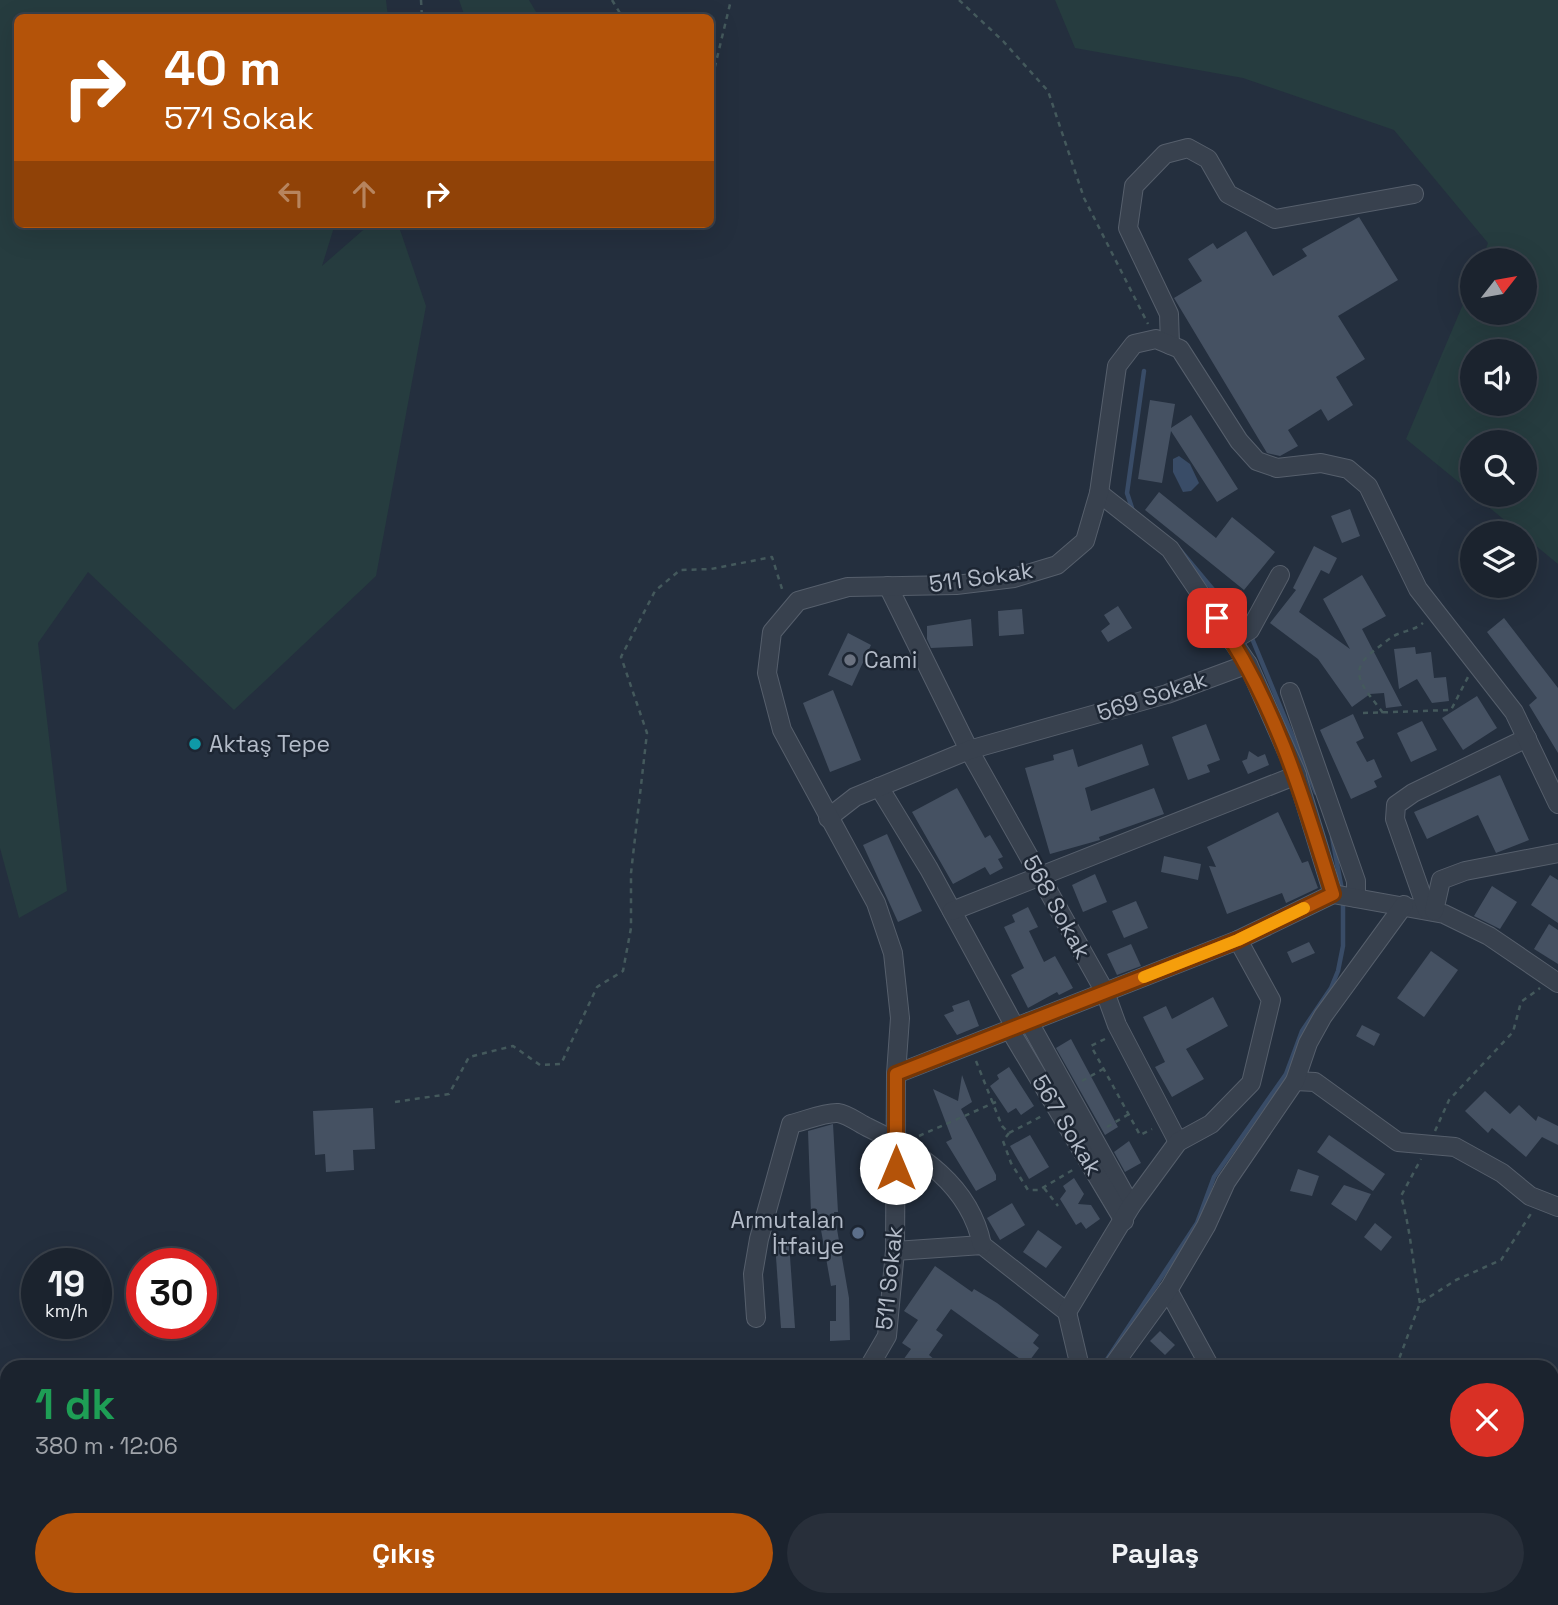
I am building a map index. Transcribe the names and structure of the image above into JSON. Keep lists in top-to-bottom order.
{
  "streets": {
    "street": [
      "511 Sokak",
      "569 Sokak",
      "568 Sokak",
      "567 Sokak"
    ]
  },
  "crossings": [
    ["511 Sokak", "569 Sokak"],
    ["511 Sokak", "568 Sokak"],
    ["569 Sokak", "568 Sokak"]
  ],
  "places": ["Cami", "Aktaş Tepe", "Armutalan İtfaiye"],
  "north": "top right",
  "page": {
    "turn": ["40 m", "571 Sokak"],
    "speed": "19 km/h",
    "limit": "30",
    "heading": ["1 dk", "380 m · 12:06"],
    "buttons": ["Çıkış", "Paylaş"]
  }
}
